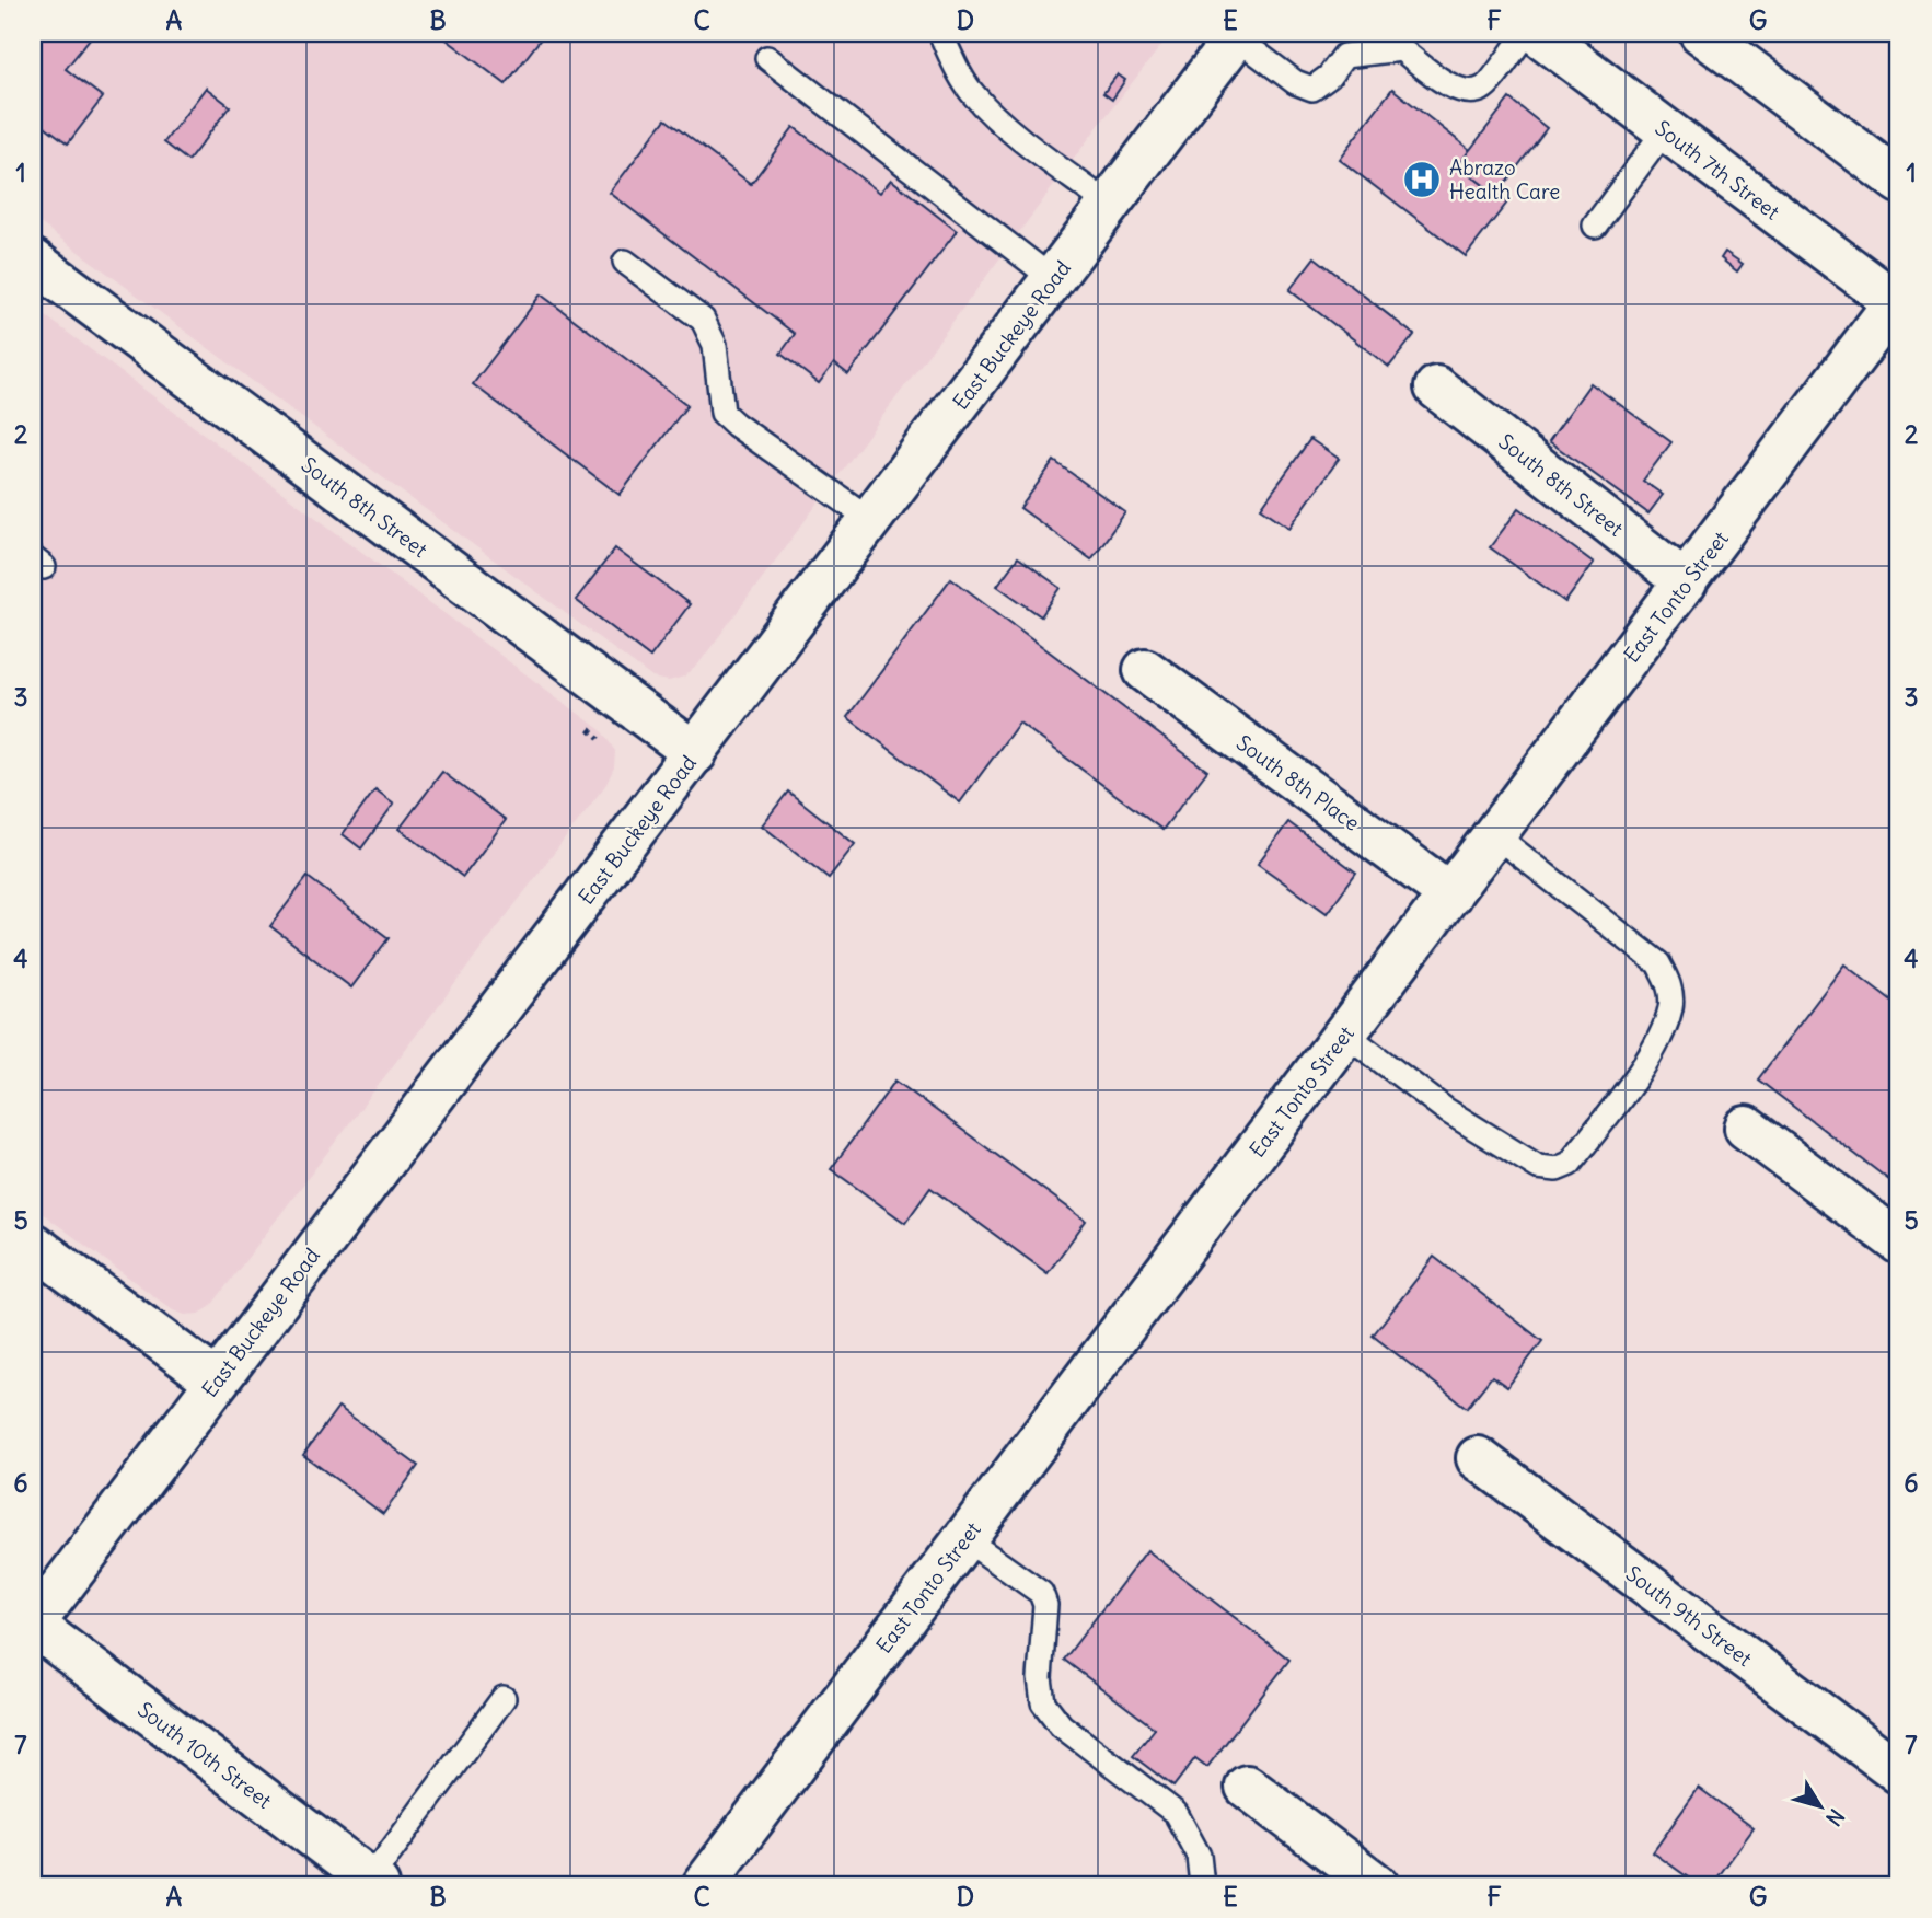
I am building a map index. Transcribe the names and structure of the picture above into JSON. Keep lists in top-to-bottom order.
{
  "streets": {
    "street": [
      "South 7th Street",
      "East Buckeye Road",
      "South 8th Street",
      "East Tonto Street",
      "South 8th Place",
      "South 9th Street",
      "South 10th Street"
    ]
  },
  "crossings": [
    ["South 7th Street", "East Tonto Street"],
    ["East Buckeye Road", "South 8th Street"],
    ["East Buckeye Road", "South 10th Street"],
    ["South 8th Street", "East Tonto Street"],
    ["East Tonto Street", "South 8th Place"]
  ],
  "places": {
    "hospital": ["Abrazo Health Care"]
  },
  "north": "bottom right",
  "grid": {
    "columns": [
      "A",
      "B",
      "C",
      "D",
      "E",
      "F",
      "G"
    ],
    "rows": [
      "1",
      "2",
      "3",
      "4",
      "5",
      "6",
      "7"
    ]
  }
}
